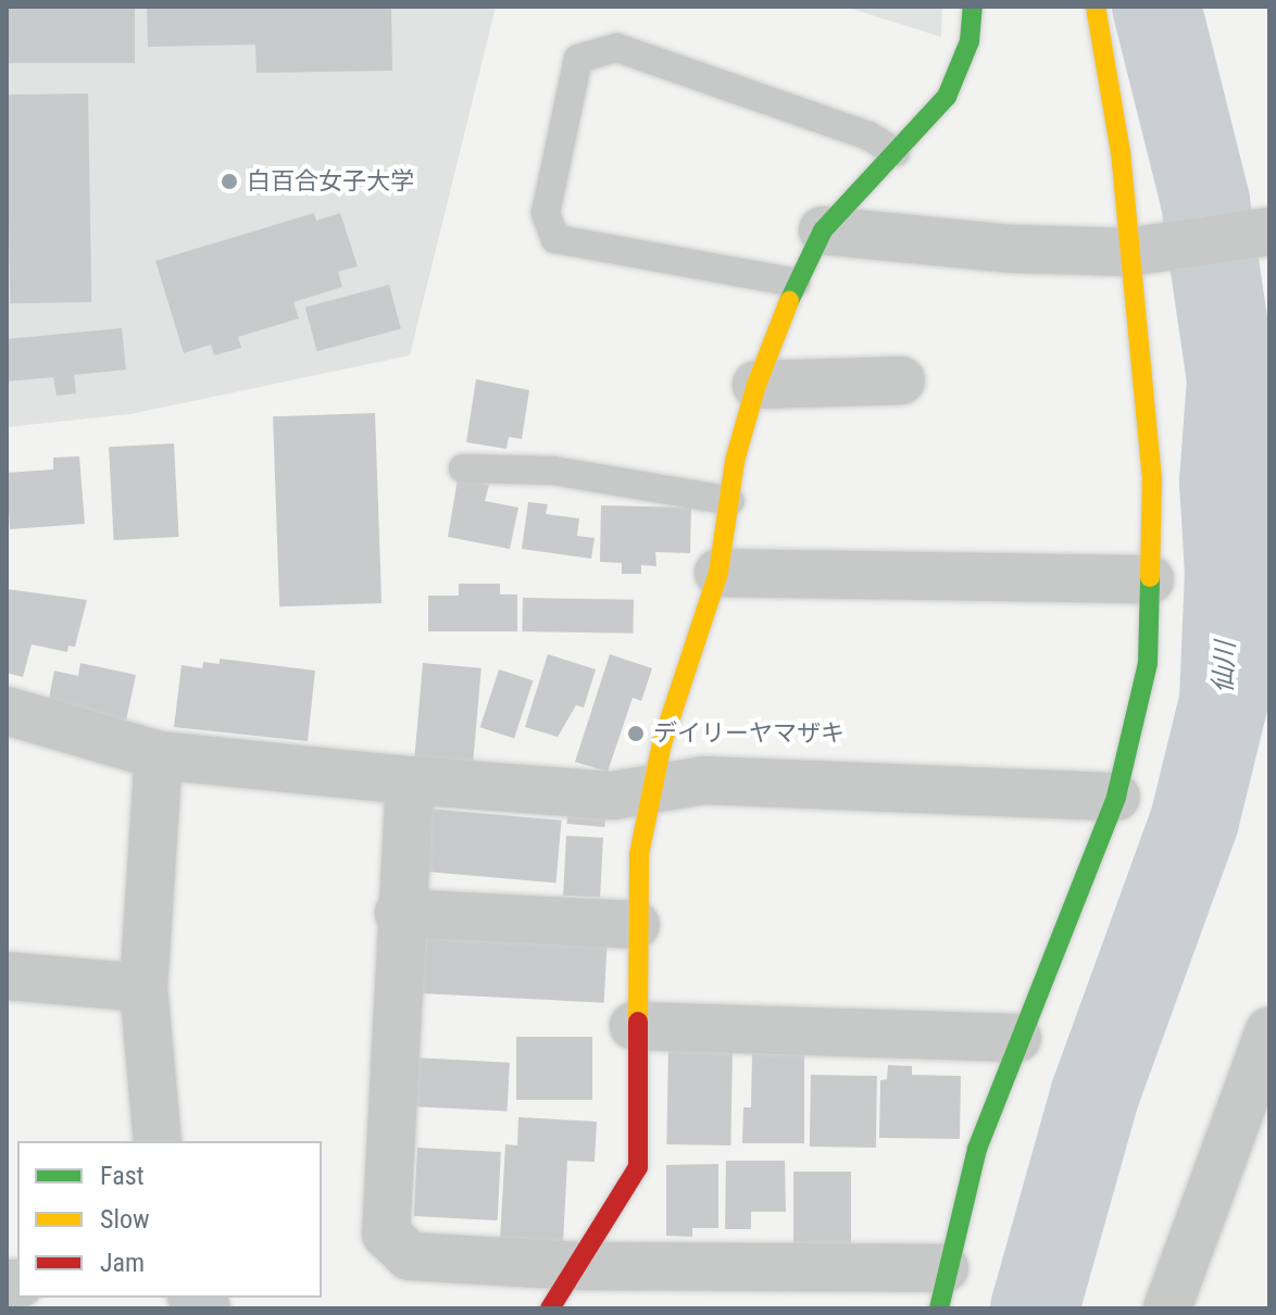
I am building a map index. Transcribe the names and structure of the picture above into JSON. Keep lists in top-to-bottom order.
{
  "water": ["仙川"],
  "places": ["白百合女子大学", "デイリーヤマザキ"],
  "legend": ["Fast", "Slow", "Jam"]
}
